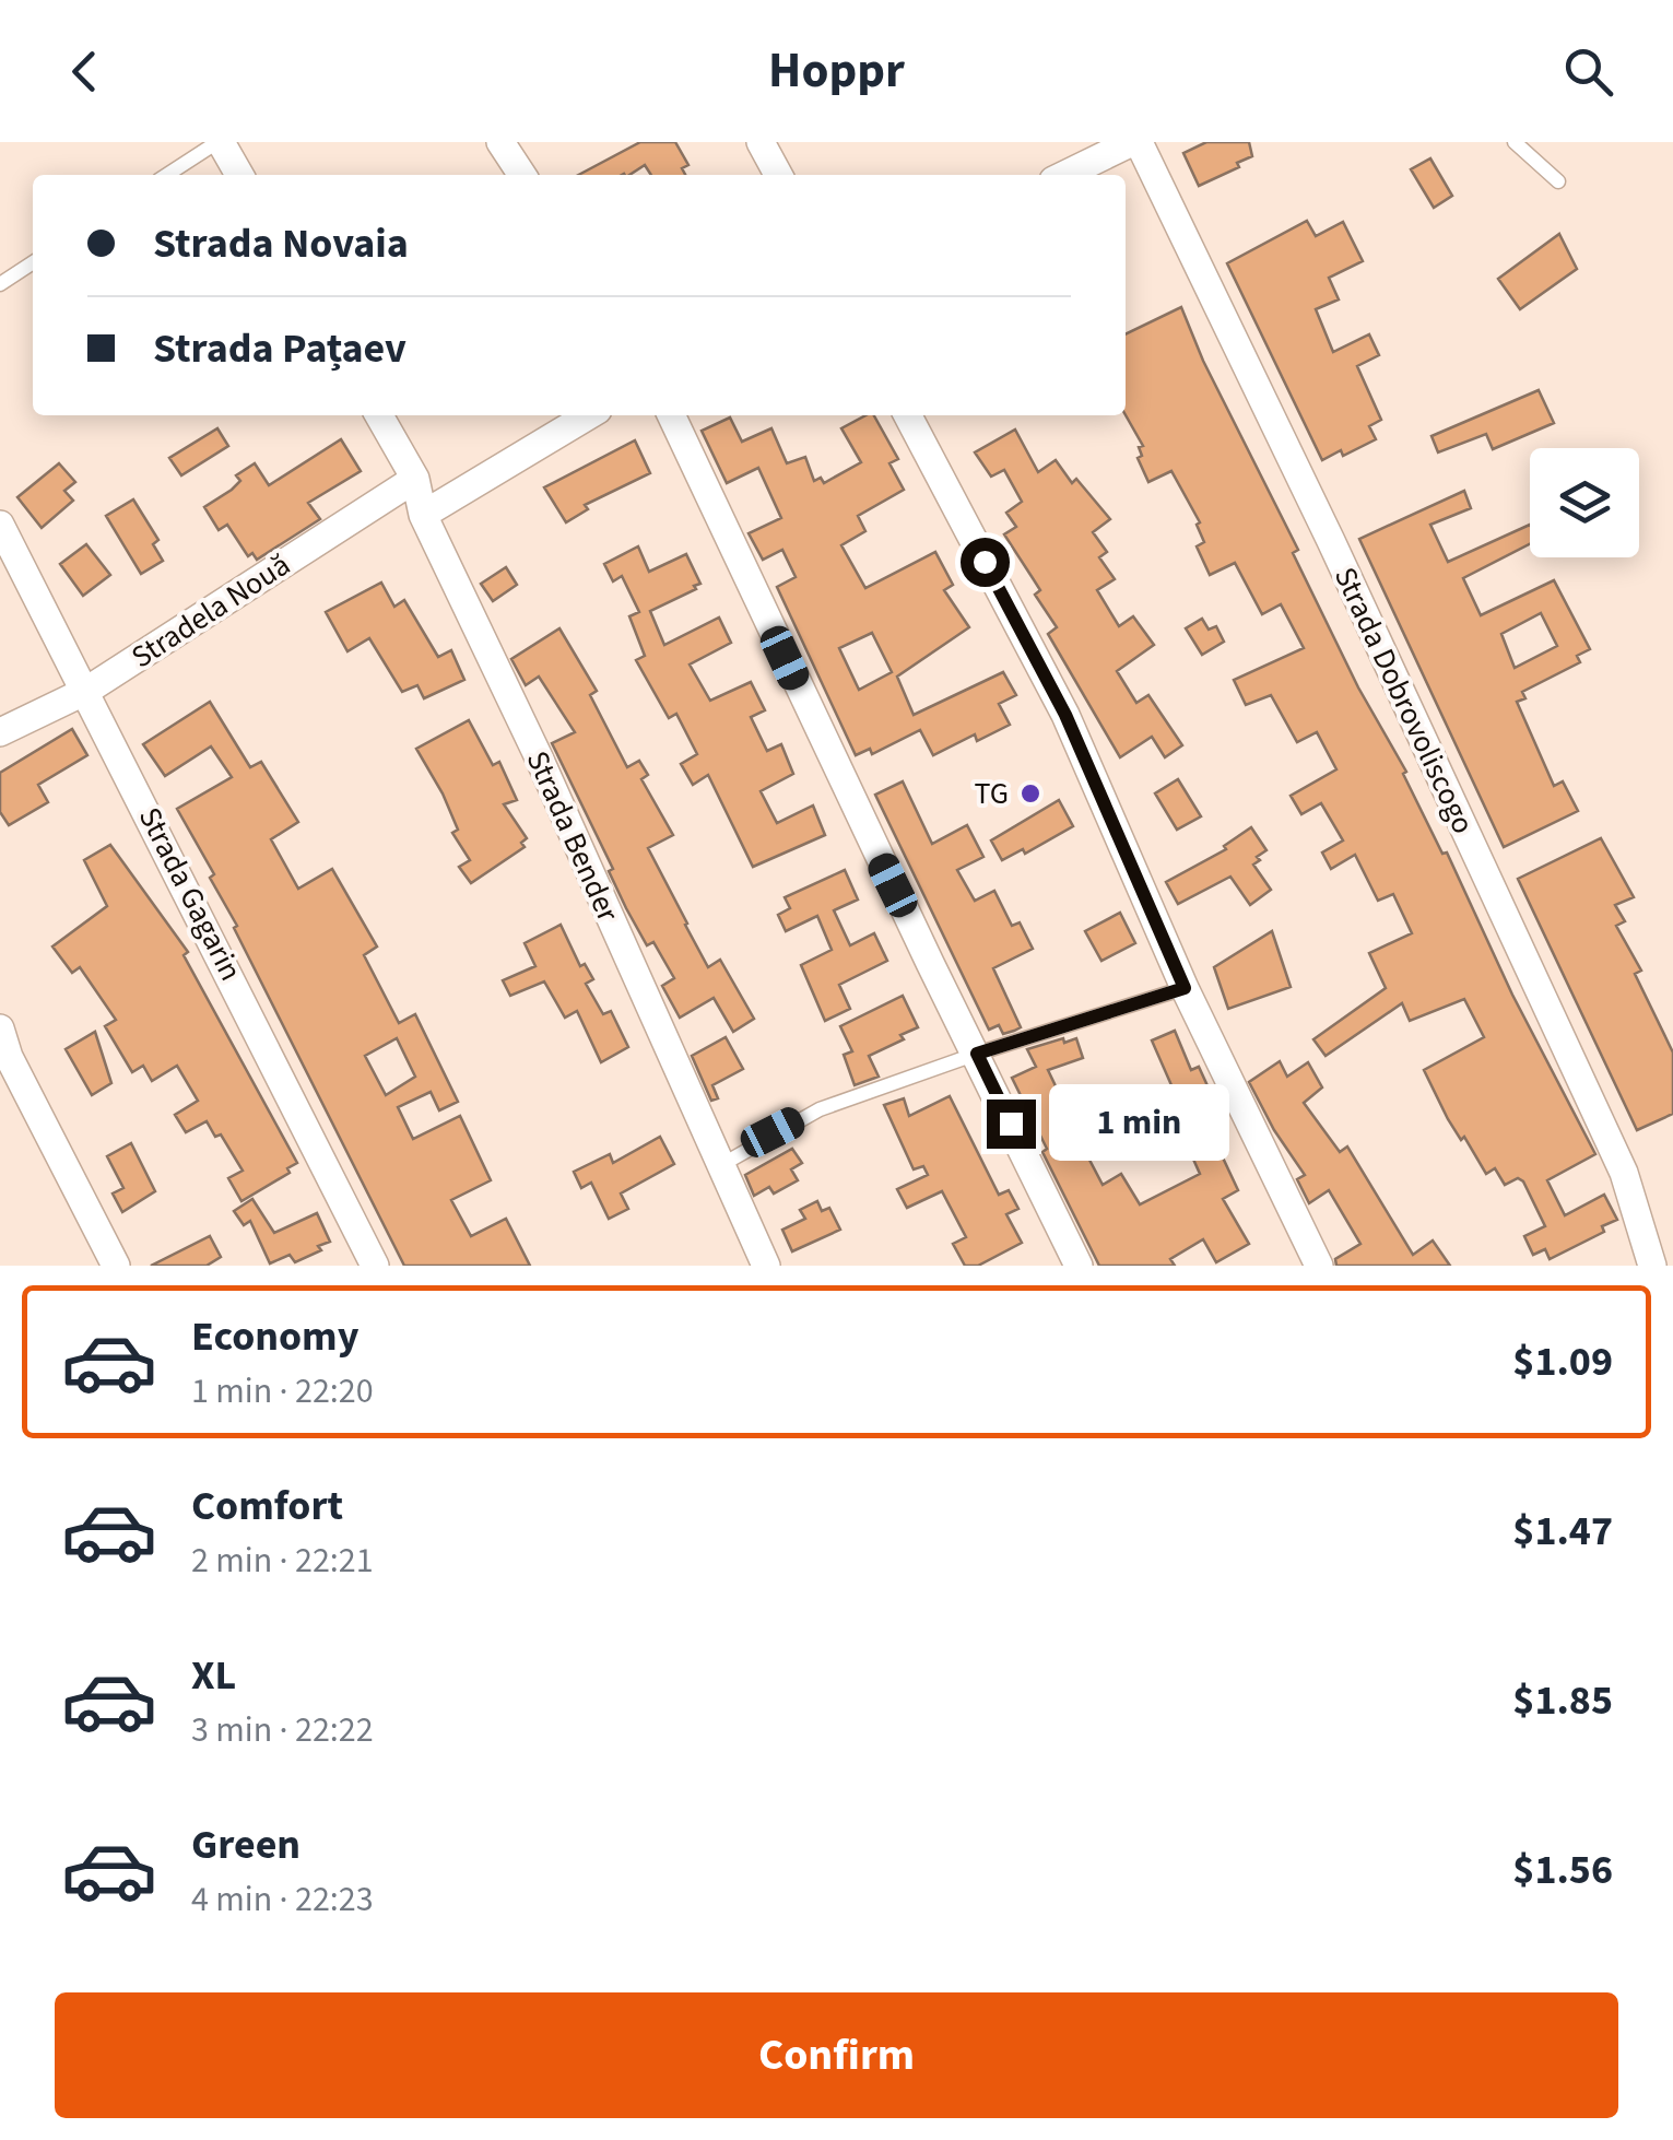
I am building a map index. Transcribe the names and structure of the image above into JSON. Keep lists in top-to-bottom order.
{
  "streets": {
    "street": [
      "Stradela Nouă",
      "Strada Dobrovoliscogo",
      "Strada Bender",
      "Strada Gagarin"
    ]
  },
  "crossings": [
    ["Stradela Nouă", "Strada Bender"],
    ["Stradela Nouă", "Strada Gagarin"]
  ],
  "places": ["TG"],
  "page": {
    "header": "Hoppr",
    "banner": ["Strada Novaia", "Strada Pațaev"],
    "bubble": "1 min",
    "list": [
      {
        "name": "Economy",
        "note": "1 min · 22:20",
        "value": "$1.09"
      },
      {
        "name": "Comfort",
        "note": "2 min · 22:21",
        "value": "$1.47"
      },
      {
        "name": "XL",
        "note": "3 min · 22:22",
        "value": "$1.85"
      },
      {
        "name": "Green",
        "note": "4 min · 22:23",
        "value": "$1.56"
      }
    ],
    "buttons": "Confirm"
  }
}
